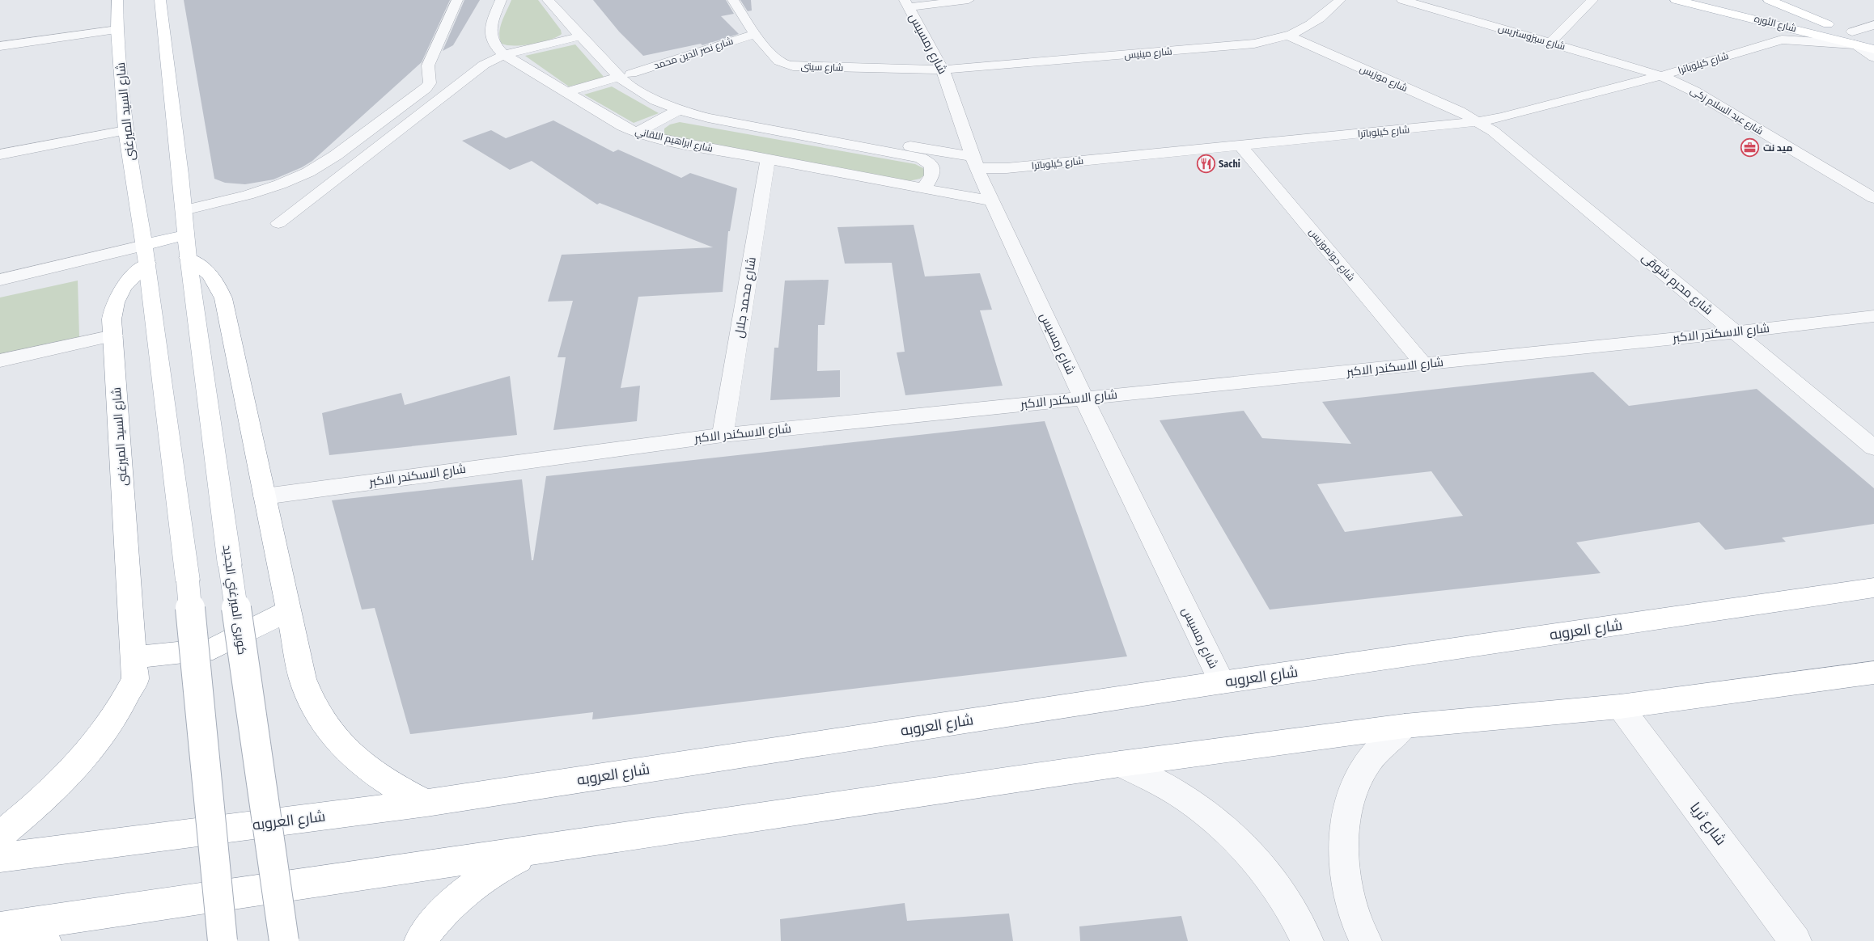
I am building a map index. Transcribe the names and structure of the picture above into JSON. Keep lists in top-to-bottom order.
{
  "streets": {
    "main road": [
      "شارع الثوره",
      "شارع السيد الميرغنى",
      "كوبرى الميرغني الجديد",
      "شارع العروبه"
    ],
    "street": [
      "شارع سيزوستريس",
      "شارع رمسيس",
      "شارع نصر الدين محمد",
      "شارع مينيس",
      "شارع كيلوباترا",
      "شارع سيتى",
      "شارع موزيس",
      "شارع عبد السلام زكى",
      "شارع ابراهيم اللقاني",
      "شارع حوتموزيس",
      "شارع محرم شوقى",
      "شارع محمد جلال",
      "شارع الاسكندر الاكبر",
      "شارع ثريا"
    ]
  },
  "crossings": [
    ["شارع الثوره", "شارع كيلوباترا"],
    ["شارع سيزوستريس", "شارع كيلوباترا"],
    ["شارع سيزوستريس", "شارع عبد السلام زكى"],
    ["شارع رمسيس", "شارع مينيس"],
    ["شارع رمسيس", "شارع كيلوباترا"],
    ["شارع رمسيس", "شارع سيتى"],
    ["شارع رمسيس", "شارع ابراهيم اللقاني"],
    ["شارع رمسيس", "شارع الاسكندر الاكبر"],
    ["شارع رمسيس", "شارع العروبه"],
    ["شارع نصر الدين محمد", "شارع سيتى"],
    ["شارع نصر الدين محمد", "شارع ابراهيم اللقاني"],
    ["شارع مينيس", "شارع سيتى"],
    ["شارع مينيس", "شارع موزيس"],
    ["شارع كيلوباترا", "شارع موزيس"],
    ["شارع كيلوباترا", "شارع عبد السلام زكى"],
    ["شارع كيلوباترا", "شارع حوتموزيس"],
    ["شارع كيلوباترا", "شارع محرم شوقى"],
    ["شارع موزيس", "شارع محرم شوقى"],
    ["شارع ابراهيم اللقاني", "شارع محمد جلال"],
    ["شارع حوتموزيس", "شارع الاسكندر الاكبر"],
    ["شارع محرم شوقى", "شارع الاسكندر الاكبر"],
    ["شارع محمد جلال", "شارع الاسكندر الاكبر"]
  ],
  "places": {
    "office": ["ميد نت"],
    "restaurant": ["Sachi"]
  }
}
